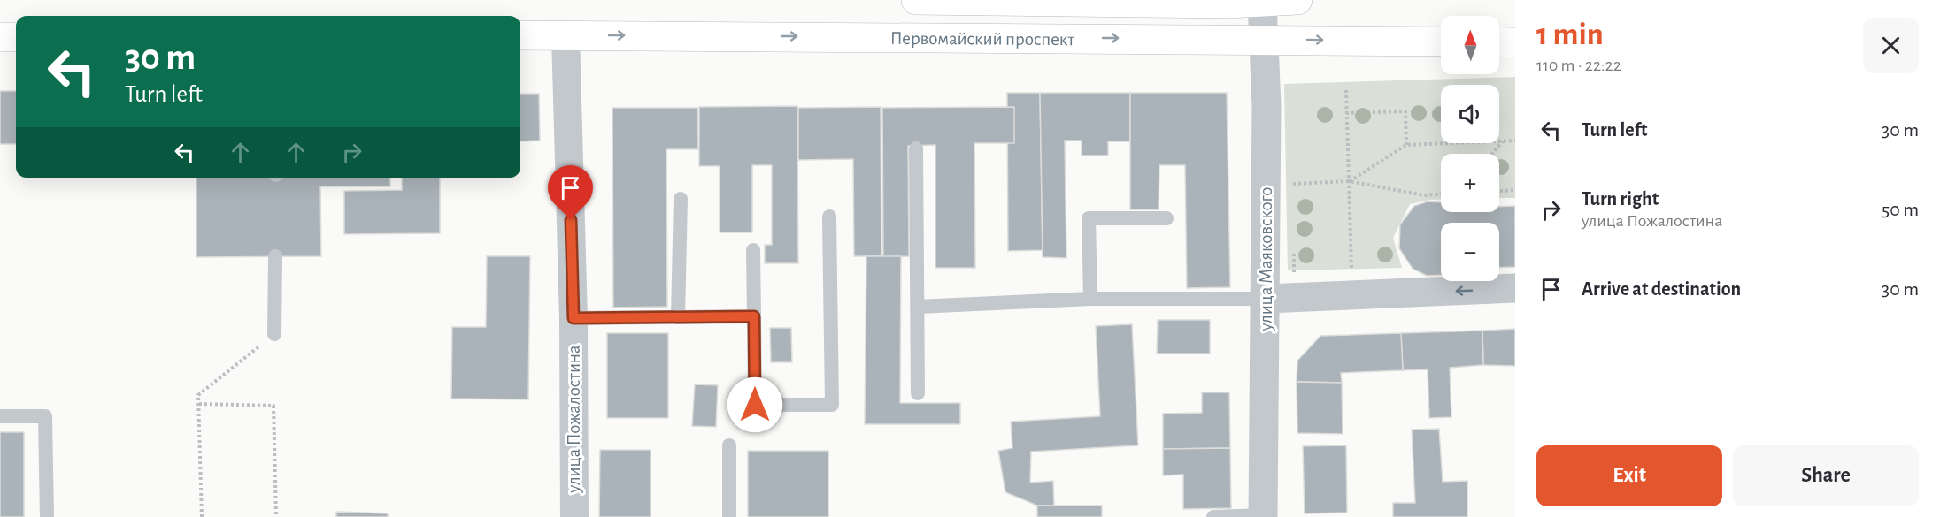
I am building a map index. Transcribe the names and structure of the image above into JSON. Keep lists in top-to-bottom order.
{
  "streets": {
    "main road": ["Первомайский проспект"],
    "street": ["улица Маяковского", "улица Пожалостина"]
  },
  "crossings": [
    ["Первомайский проспект", "улица Маяковского"],
    ["Первомайский проспект", "улица Пожалостина"]
  ],
  "north": "top",
  "page": {
    "heading": ["1 min", "110 m · 22:22"],
    "map_buttons": ["+", "−"],
    "turn": ["30 m", "Turn left"],
    "list": [
      {
        "name": "Turn left",
        "value": "30 m"
      },
      {
        "name": "Turn right",
        "note": "улица Пожалостина",
        "value": "50 m"
      },
      {
        "name": "Arrive at destination",
        "value": "30 m"
      }
    ],
    "buttons": ["Exit", "Share"]
  }
}
